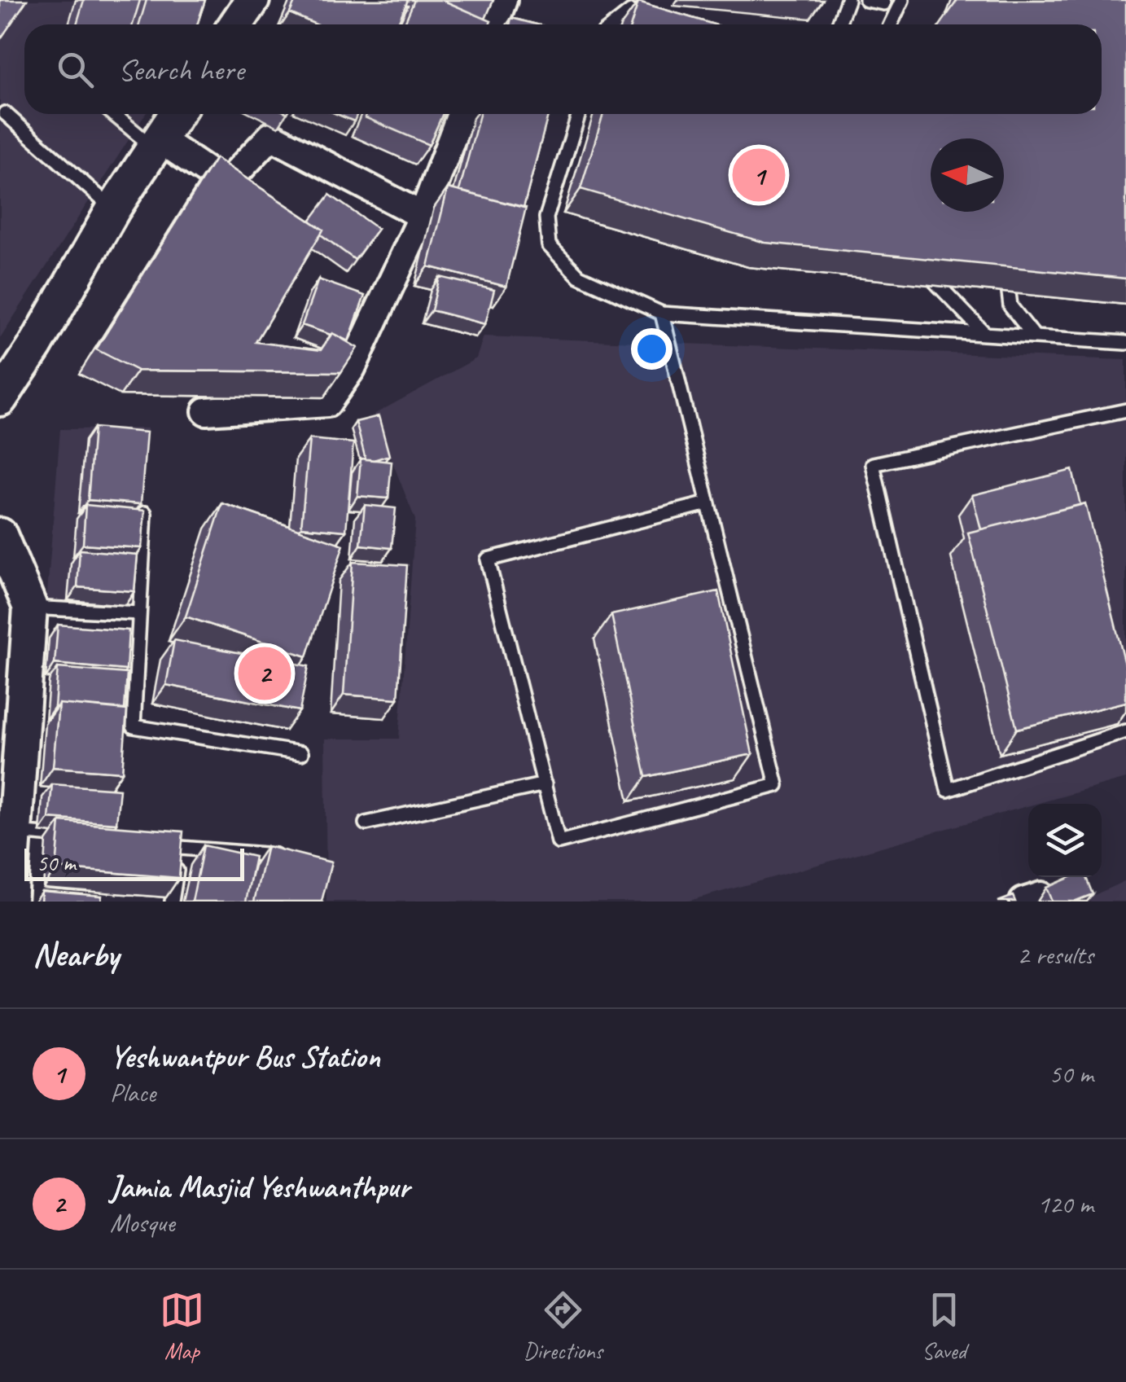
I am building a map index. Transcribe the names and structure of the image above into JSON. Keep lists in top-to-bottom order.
{
  "scale_bar": "50 m",
  "north": "left",
  "page": {
    "search": "Search here",
    "pins": ["1", "2"],
    "scale": "50 m",
    "heading": ["Nearby", "2 results"],
    "list": [
      {
        "mark": "1",
        "name": "Yeshwantpur Bus Station",
        "note": "Place",
        "value": "50 m"
      },
      {
        "mark": "2",
        "name": "Jamia Masjid Yeshwanthpur",
        "note": "Mosque",
        "value": "120 m"
      }
    ],
    "nav": ["Map", "Directions", "Saved"]
  }
}
